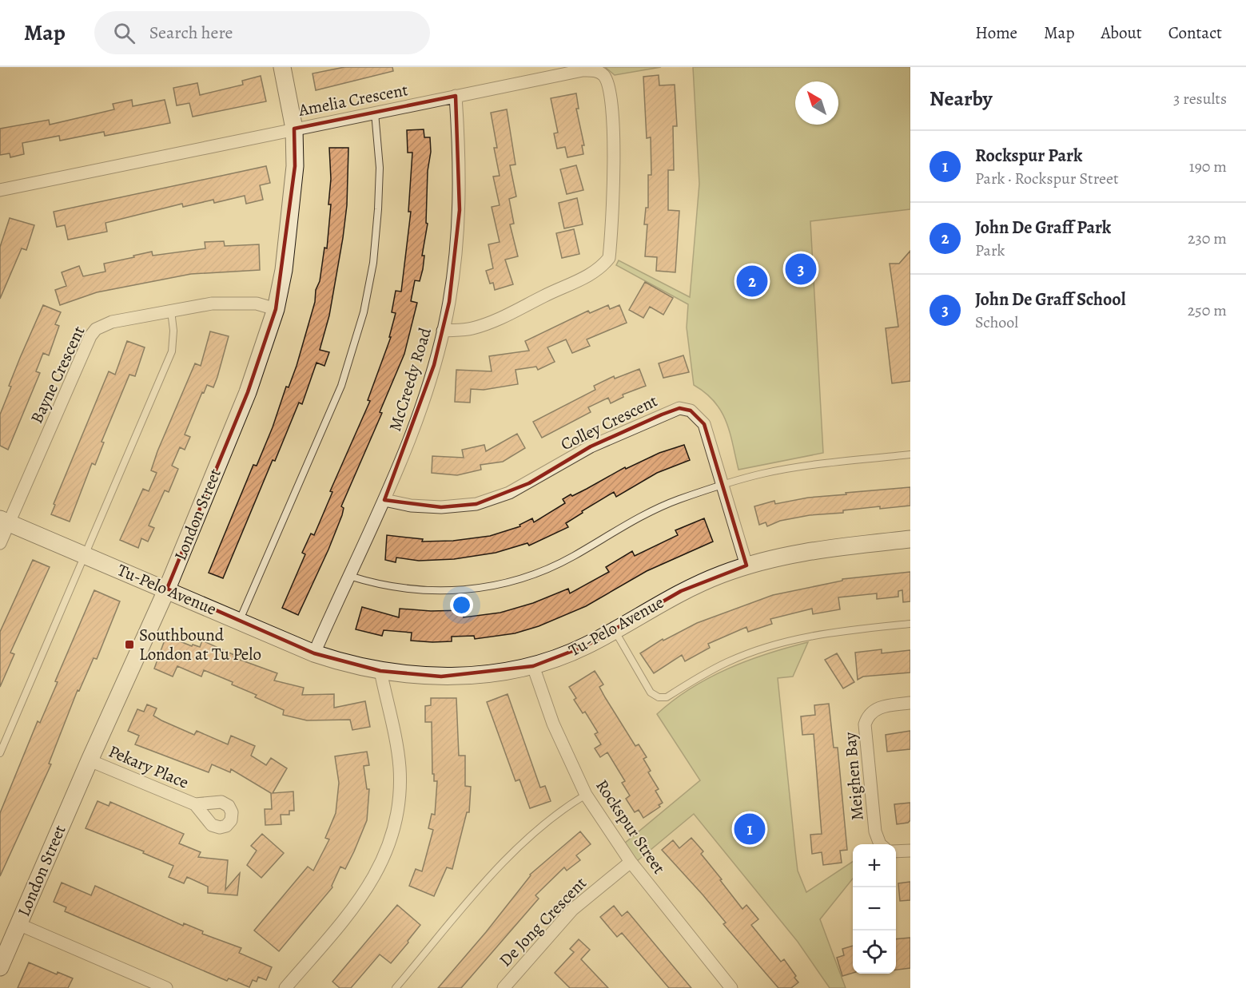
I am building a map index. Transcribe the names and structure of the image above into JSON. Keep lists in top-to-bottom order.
{
  "streets": {
    "street": [
      "Amelia Crescent",
      "Bayne Crescent",
      "McCreedy Road",
      "Colley Crescent",
      "London Street",
      "Tu-Pelo Avenue",
      "Pekary Place",
      "Meighen Bay",
      "Rockspur Street",
      "De Jong Crescent"
    ]
  },
  "crossings": [
    ["Amelia Crescent", "McCreedy Road"],
    ["Amelia Crescent", "London Street"],
    ["Bayne Crescent", "London Street"],
    ["Bayne Crescent", "Tu-Pelo Avenue"],
    ["McCreedy Road", "Colley Crescent"],
    ["McCreedy Road", "Tu-Pelo Avenue"],
    ["Colley Crescent", "Tu-Pelo Avenue"],
    ["London Street", "Tu-Pelo Avenue"],
    ["London Street", "Pekary Place"],
    ["Tu-Pelo Avenue", "Rockspur Street"],
    ["Rockspur Street", "De Jong Crescent"]
  ],
  "places": {
    "transit": ["Southbound London at Tu Pelo"]
  },
  "north": "top left",
  "page": {
    "header": "Map",
    "search": "Search here",
    "nav": [
      "Home",
      "Map",
      "About",
      "Contact"
    ],
    "heading": ["Nearby", "3 results"],
    "list": [
      {
        "mark": "1",
        "name": "Rockspur Park",
        "note": "Park · Rockspur Street",
        "value": "190 m"
      },
      {
        "mark": "2",
        "name": "John De Graff Park",
        "note": "Park",
        "value": "230 m"
      },
      {
        "mark": "3",
        "name": "John De Graff School",
        "note": "School",
        "value": "250 m"
      }
    ],
    "pins": ["3", "2", "1"],
    "map_buttons": ["+", "−"]
  }
}
